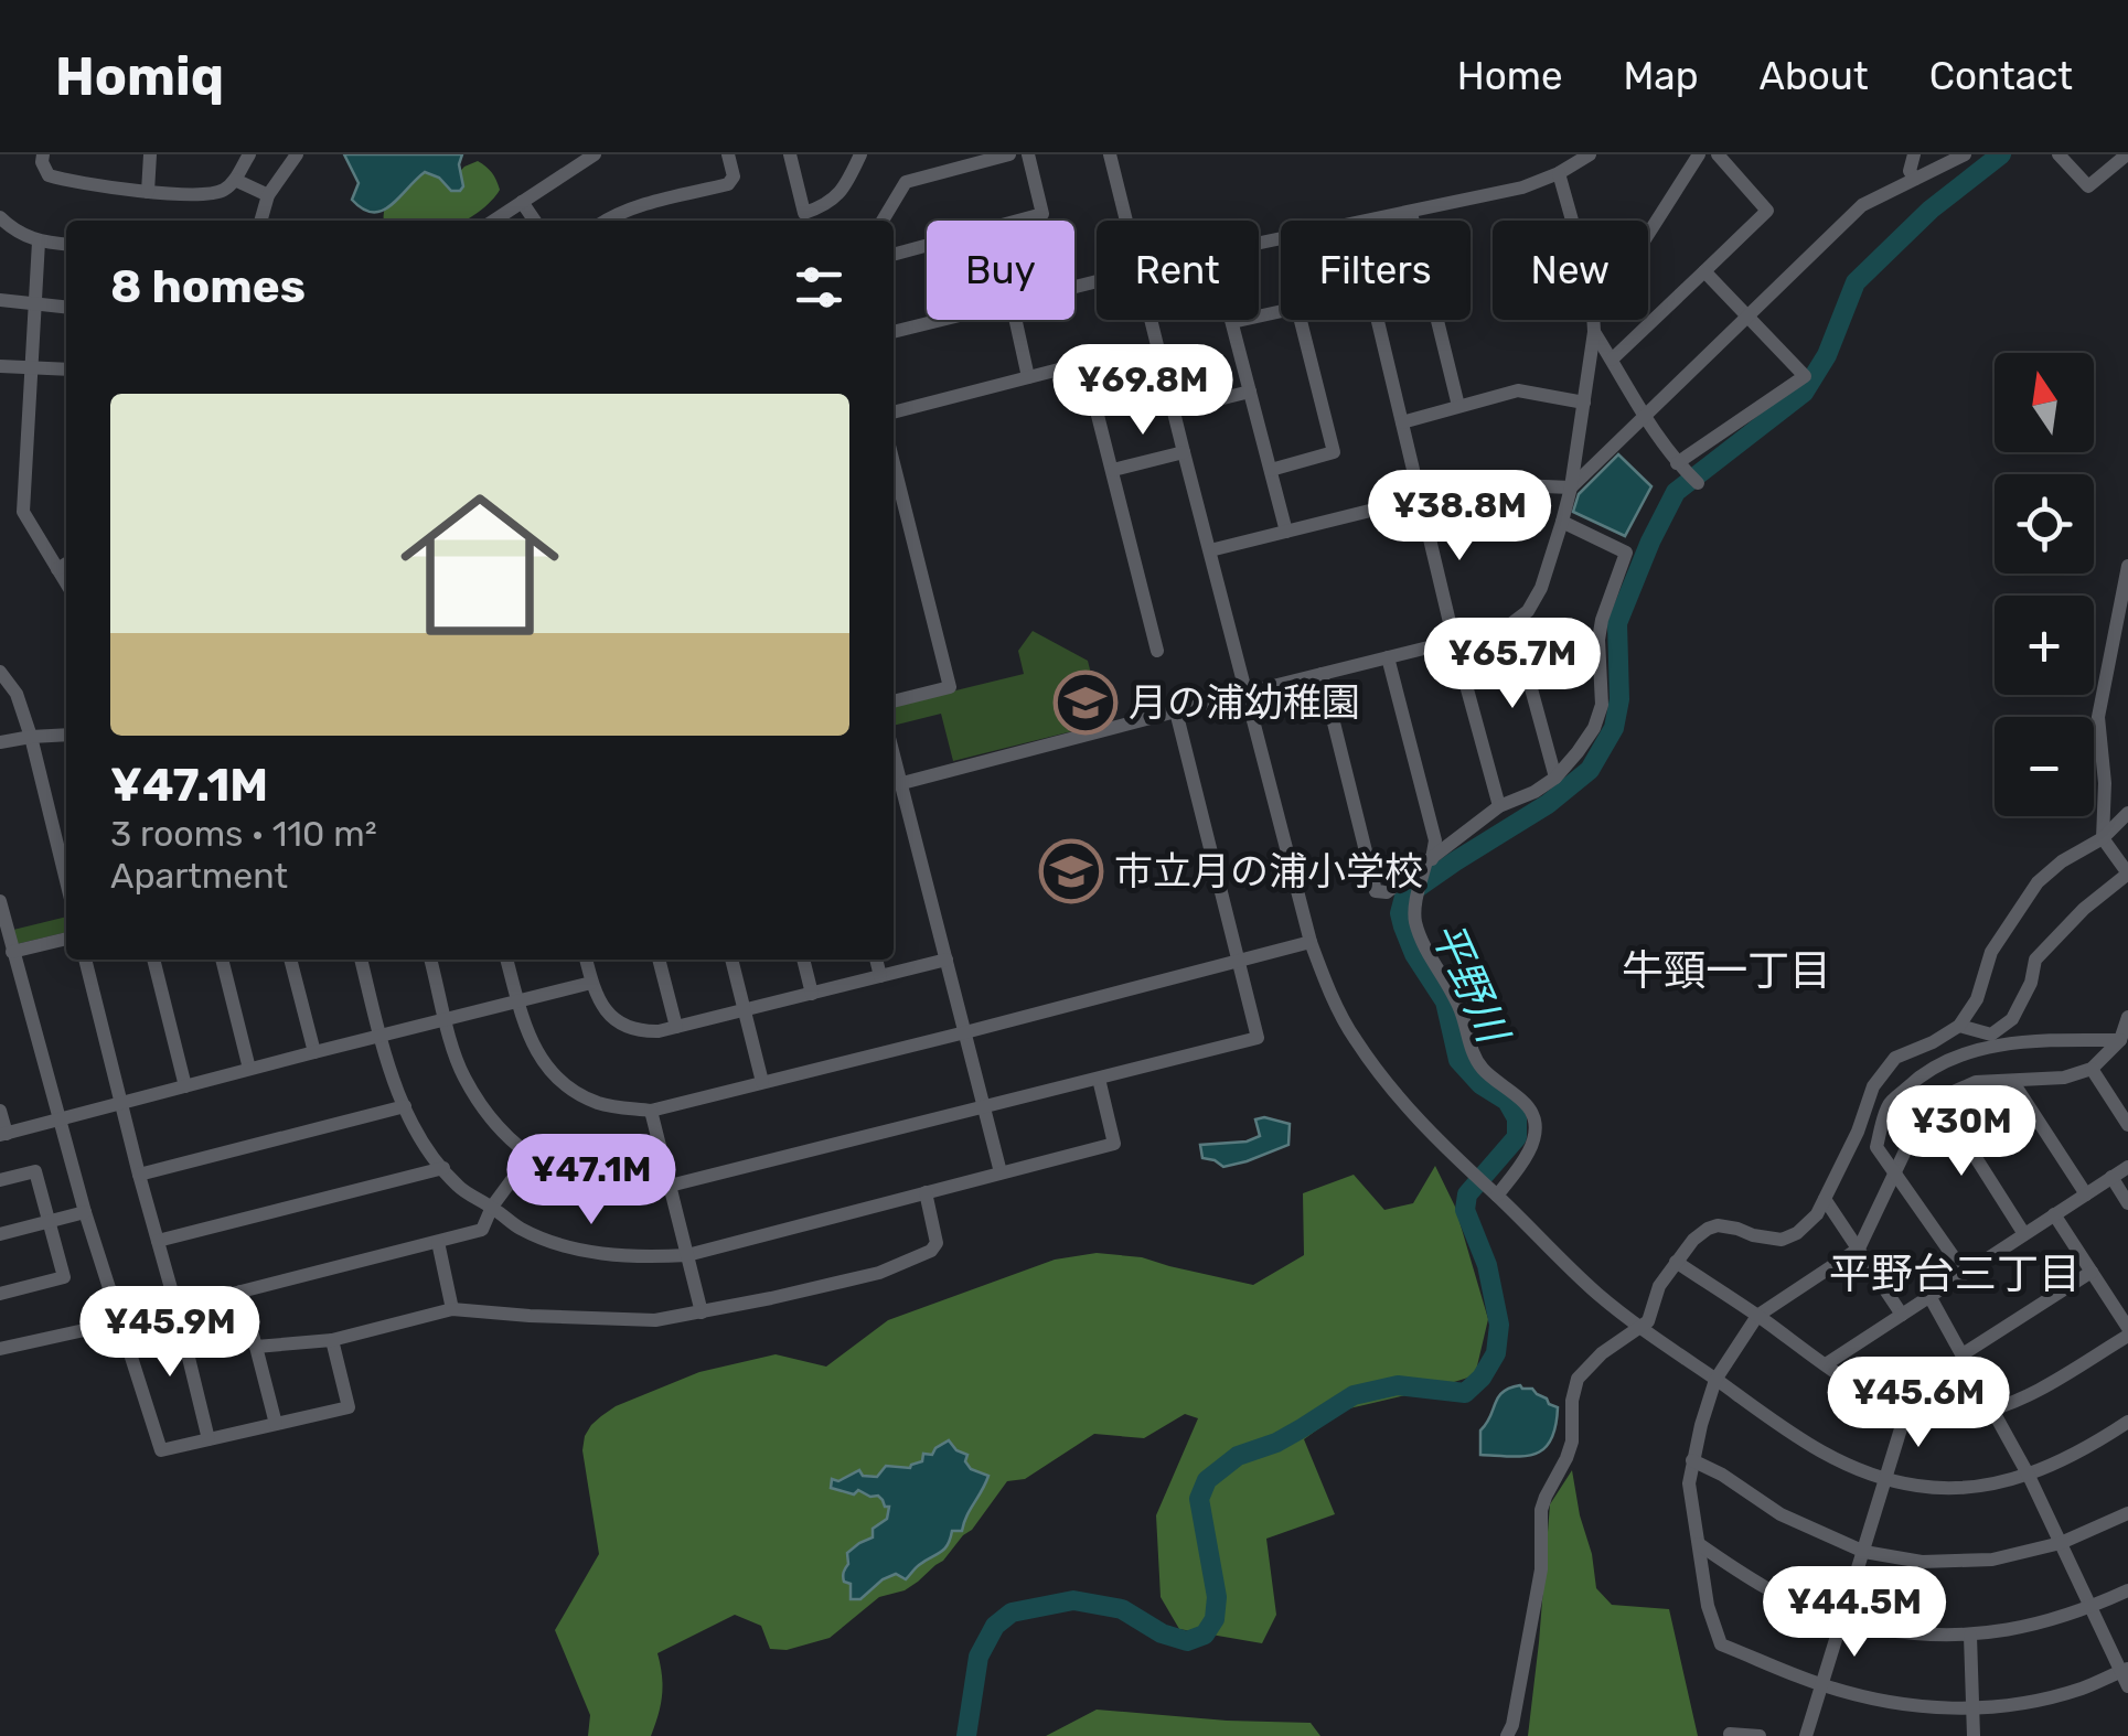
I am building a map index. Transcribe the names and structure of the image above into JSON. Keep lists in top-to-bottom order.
{
  "districts": ["牛頸一丁目", "平野台三丁目"],
  "water": ["平野川"],
  "places": {
    "school or university": ["月の浦幼稚園", "市立月の浦小学校"]
  },
  "north": "top",
  "page": {
    "header": "Homiq",
    "nav": [
      "Home",
      "Map",
      "About",
      "Contact"
    ],
    "chip": [
      "Buy",
      "Rent",
      "Filters",
      "New"
    ],
    "heading": "8 homes",
    "price": [
      "¥69.8M",
      "¥38.8M",
      "¥65.7M",
      "¥30M",
      "¥47.1M",
      "¥45.9M",
      "¥45.6M",
      "¥44.5M"
    ],
    "map_buttons": ["+", "−"],
    "list": [
      {
        "name": "¥47.1M",
        "note": "3 rooms · 110 m² · Apartment"
      }
    ]
  }
}
